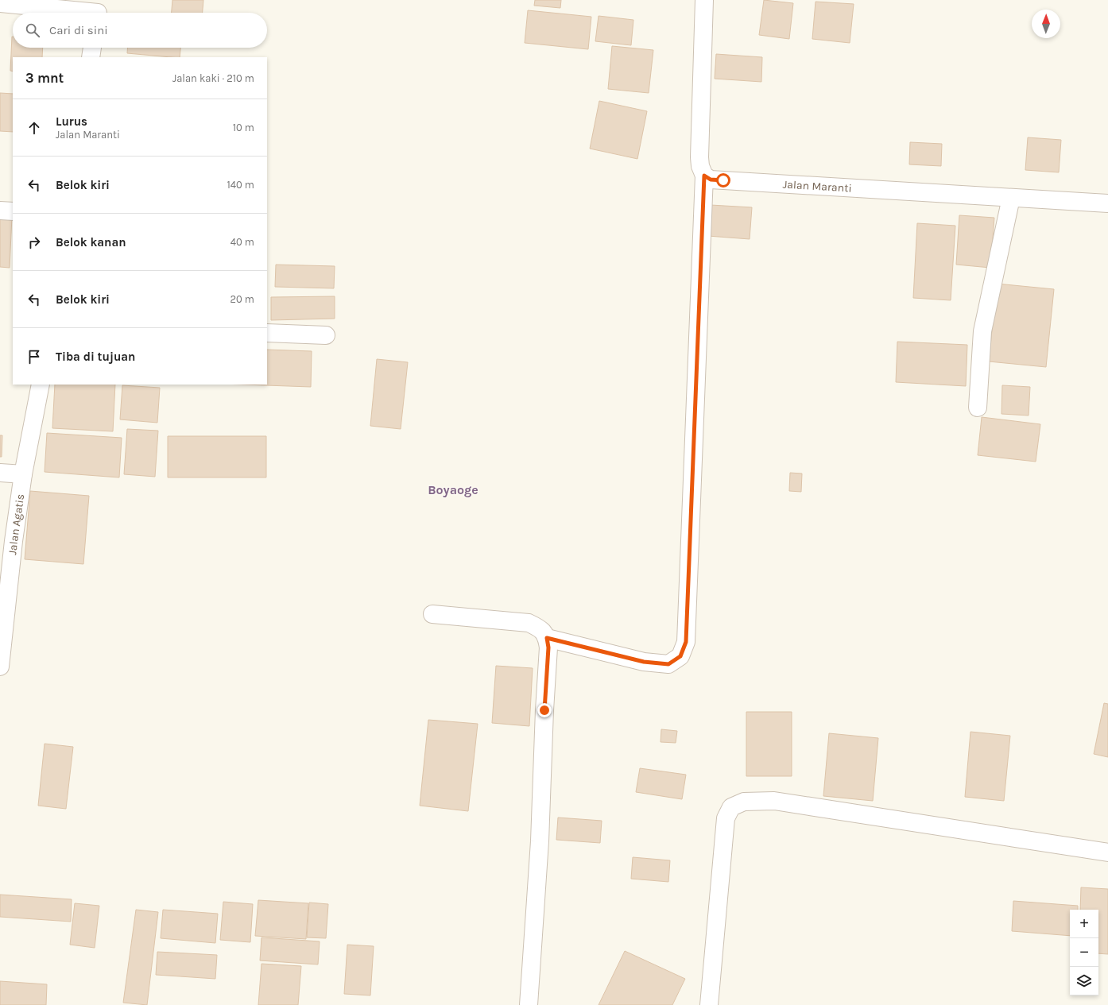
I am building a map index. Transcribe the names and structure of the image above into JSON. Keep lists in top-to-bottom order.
{
  "streets": {
    "street": ["Jalan Maranti", "Jalan Agatis"]
  },
  "districts": ["Boyaoge"],
  "north": "top",
  "page": {
    "search": "Cari di sini",
    "heading": ["3 mnt", "Jalan kaki · 210 m"],
    "list": [
      ["Lurus", "Jalan Maranti", "10 m"],
      ["Belok kiri", "140 m"],
      ["Belok kanan", "40 m"],
      ["Belok kiri", "20 m"],
      "Tiba di tujuan"
    ],
    "map_buttons": ["+", "−"]
  }
}
